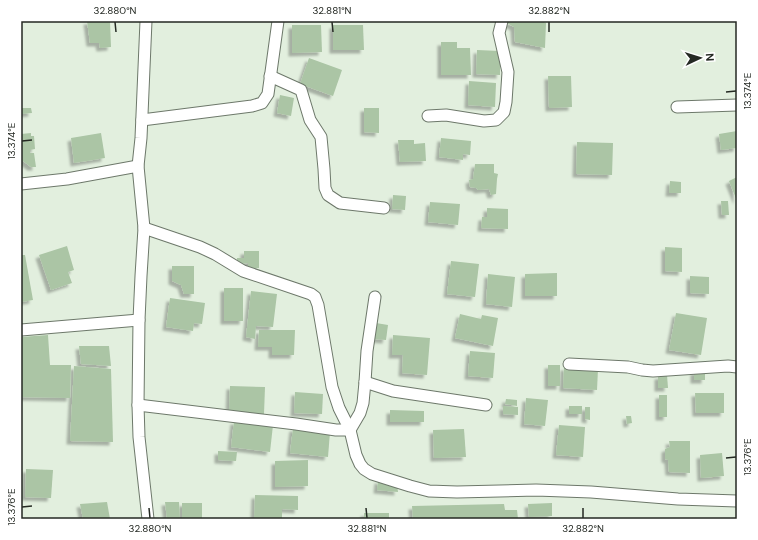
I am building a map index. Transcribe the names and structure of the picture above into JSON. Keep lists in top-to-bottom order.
{
  "north": "right",
  "coordinates": [
    "32.880°N",
    "32.881°N",
    "32.882°N",
    "13.374°E",
    "13.376°E"
  ]
}
